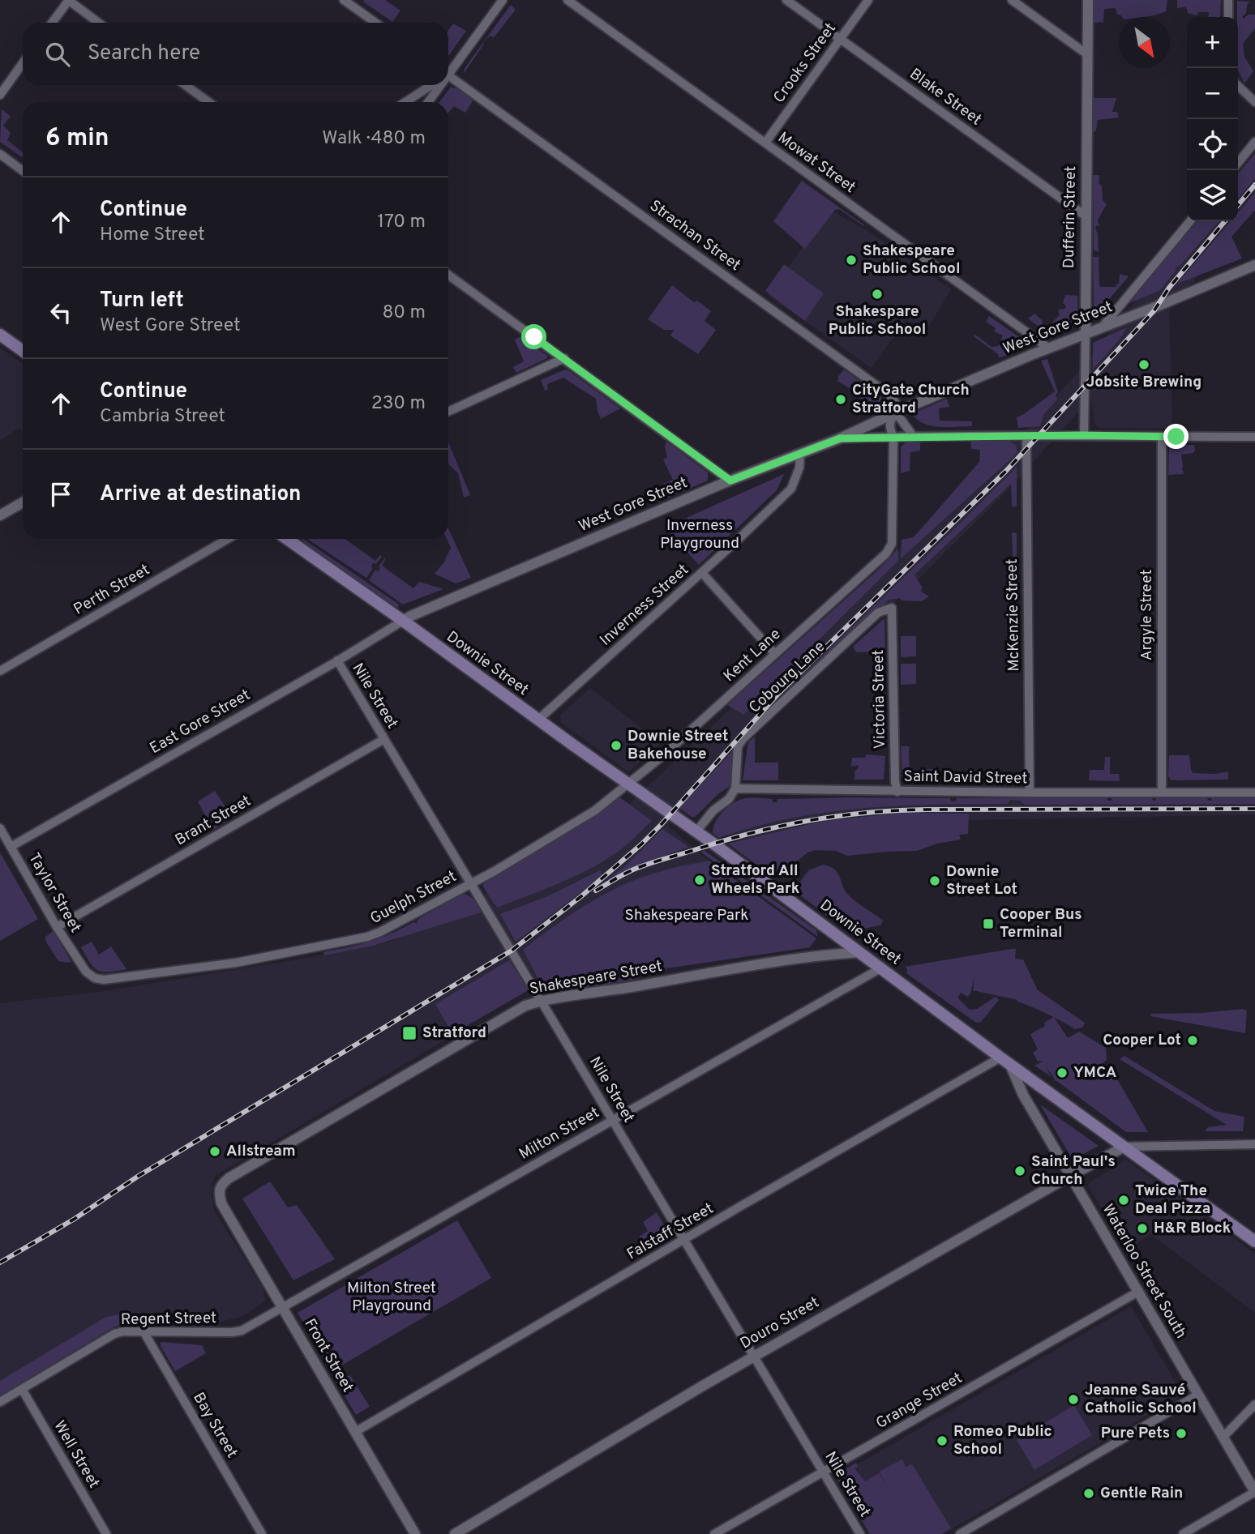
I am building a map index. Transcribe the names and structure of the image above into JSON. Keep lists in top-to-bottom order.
{
  "streets": {
    "main road": ["Downie Street"],
    "street": [
      "Crooks Street",
      "Blake Street",
      "Mowat Street",
      "Dufferin Street",
      "Strachan Street",
      "West Gore Street",
      "Perth Street",
      "Inverness Street",
      "McKenzie Street",
      "Argyle Street",
      "Kent Lane",
      "Cobourg Lane",
      "Nile Street",
      "Victoria Street",
      "East Gore Street",
      "Saint David Street",
      "Brant Street",
      "Taylor Street",
      "Guelph Street",
      "Shakespeare Street",
      "Milton Street",
      "Falstaff Street",
      "Waterloo Street South",
      "Regent Street",
      "Douro Street",
      "Front Street",
      "Grange Street",
      "Bay Street",
      "Well Street"
    ]
  },
  "crossings": [
    ["Crooks Street", "Blake Street"],
    ["Crooks Street", "Mowat Street"],
    ["Blake Street", "Dufferin Street"],
    ["Mowat Street", "West Gore Street"],
    ["Dufferin Street", "West Gore Street"],
    ["Strachan Street", "West Gore Street"],
    ["West Gore Street", "Inverness Street"],
    ["West Gore Street", "Downie Street"],
    ["West Gore Street", "East Gore Street"],
    ["Inverness Street", "Downie Street"],
    ["McKenzie Street", "Saint David Street"],
    ["Argyle Street", "Saint David Street"],
    ["Kent Lane", "Downie Street"],
    ["Kent Lane", "Guelph Street"],
    ["Downie Street", "East Gore Street"],
    ["Downie Street", "Guelph Street"],
    ["Downie Street", "Shakespeare Street"],
    ["Downie Street", "Milton Street"],
    ["Downie Street", "Falstaff Street"],
    ["Downie Street", "Waterloo Street South"],
    ["Downie Street", "Douro Street"],
    ["Cobourg Lane", "Victoria Street"],
    ["Cobourg Lane", "Saint David Street"],
    ["Nile Street", "East Gore Street"],
    ["Nile Street", "Brant Street"],
    ["Nile Street", "Guelph Street"],
    ["Nile Street", "Shakespeare Street"],
    ["Nile Street", "Milton Street"],
    ["Nile Street", "Falstaff Street"],
    ["Nile Street", "Douro Street"],
    ["Nile Street", "Grange Street"],
    ["Victoria Street", "Saint David Street"],
    ["East Gore Street", "Taylor Street"],
    ["Brant Street", "Taylor Street"],
    ["Taylor Street", "Guelph Street"],
    ["Shakespeare Street", "Front Street"],
    ["Milton Street", "Regent Street"],
    ["Milton Street", "Front Street"],
    ["Falstaff Street", "Front Street"],
    ["Waterloo Street South", "Douro Street"],
    ["Waterloo Street South", "Grange Street"],
    ["Regent Street", "Front Street"],
    ["Regent Street", "Bay Street"],
    ["Regent Street", "Well Street"]
  ],
  "parks": ["Inverness Playground", "Shakespeare Park", "Milton Street Playground"],
  "places": {
    "other": [
      "Shakespeare Public School",
      "Shakespare Public School",
      "Jobsite Brewing",
      "CityGate Church Stratford",
      "Downie Street Bakehouse",
      "Stratford All Wheels Park",
      "Downie Street Lot",
      "Cooper Lot",
      "YMCA",
      "Allstream",
      "Saint Paul's Church",
      "Twice The Deal Pizza",
      "H&R Block",
      "Jeanne Sauvé Catholic School",
      "Pure Pets",
      "Romeo Public School",
      "Gentle Rain"
    ],
    "transit": ["Cooper Bus Terminal", "Stratford"]
  },
  "north": "bottom right",
  "page": {
    "map_buttons": ["+", "−"],
    "search": "Search here",
    "heading": ["6 min", "Walk · 480 m"],
    "list": [
      ["Continue", "Home Street", "170 m"],
      ["Turn left", "West Gore Street", "80 m"],
      ["Continue", "Cambria Street", "230 m"],
      "Arrive at destination"
    ]
  }
}
